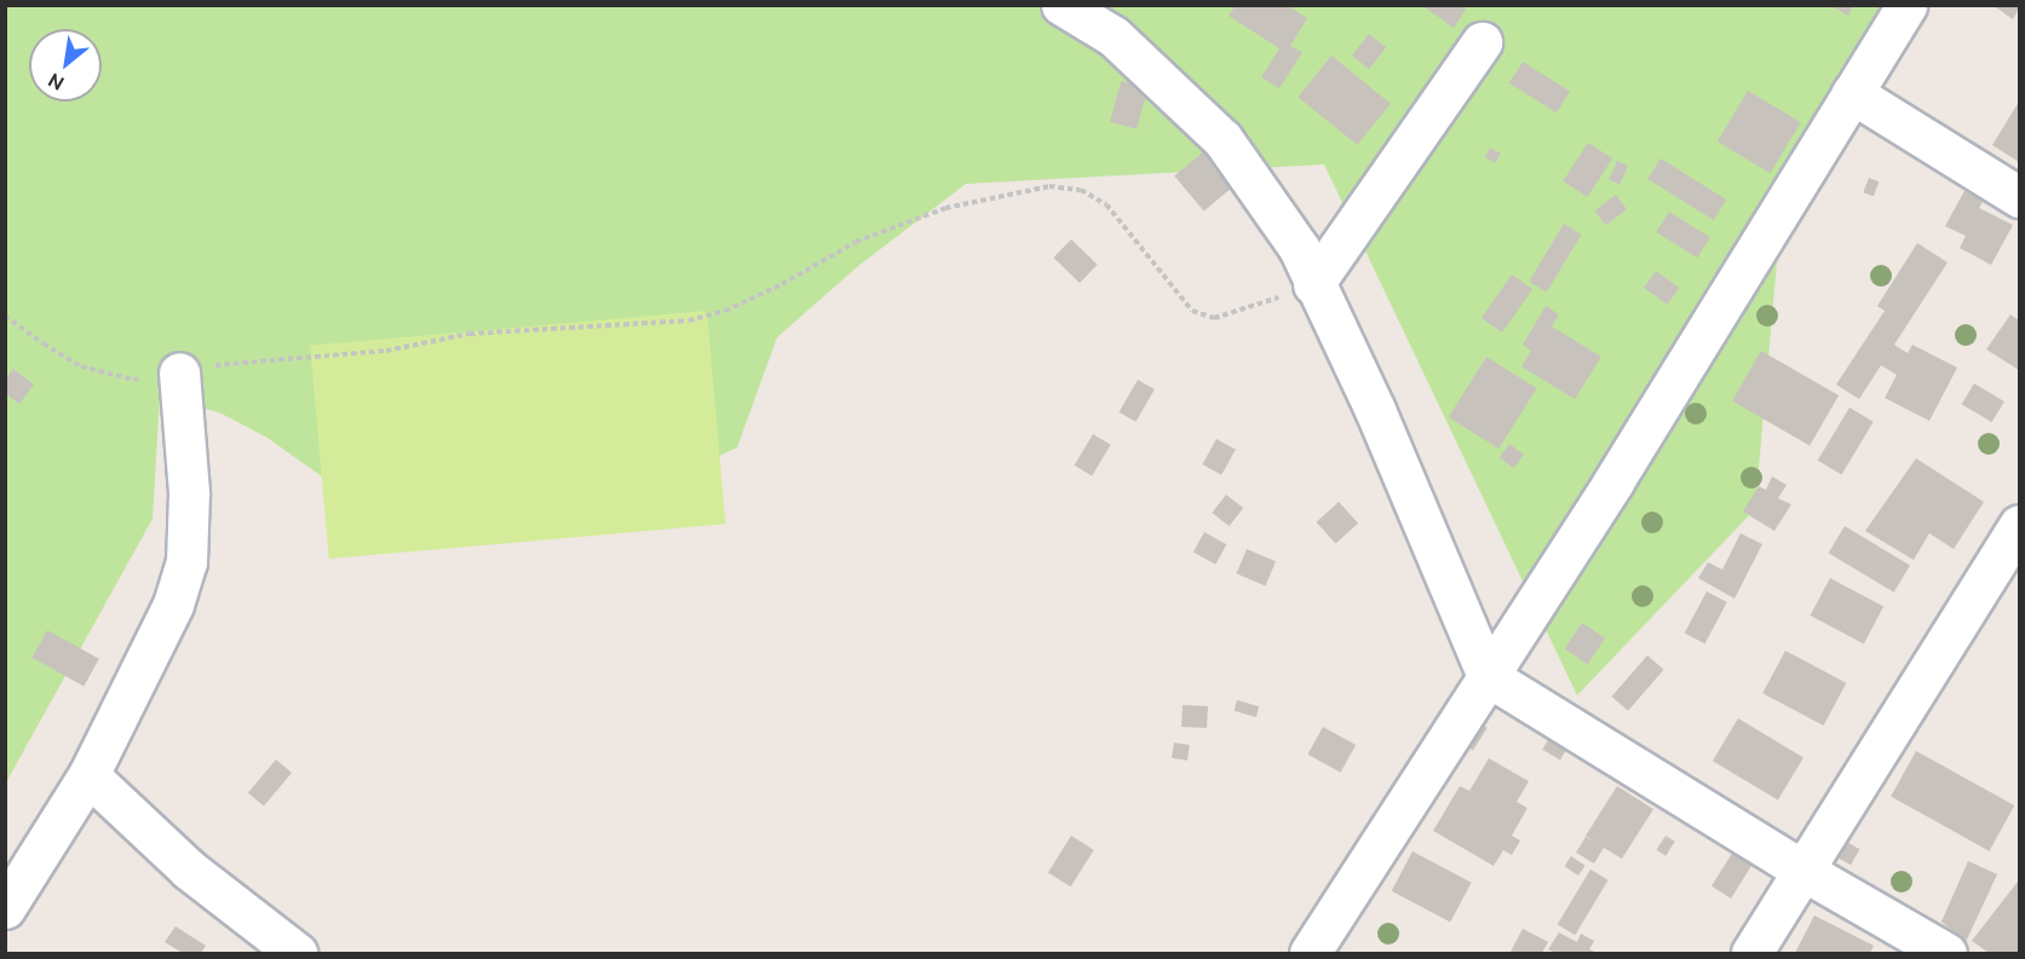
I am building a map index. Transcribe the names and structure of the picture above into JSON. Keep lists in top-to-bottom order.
{
  "north": "bottom left"
}
